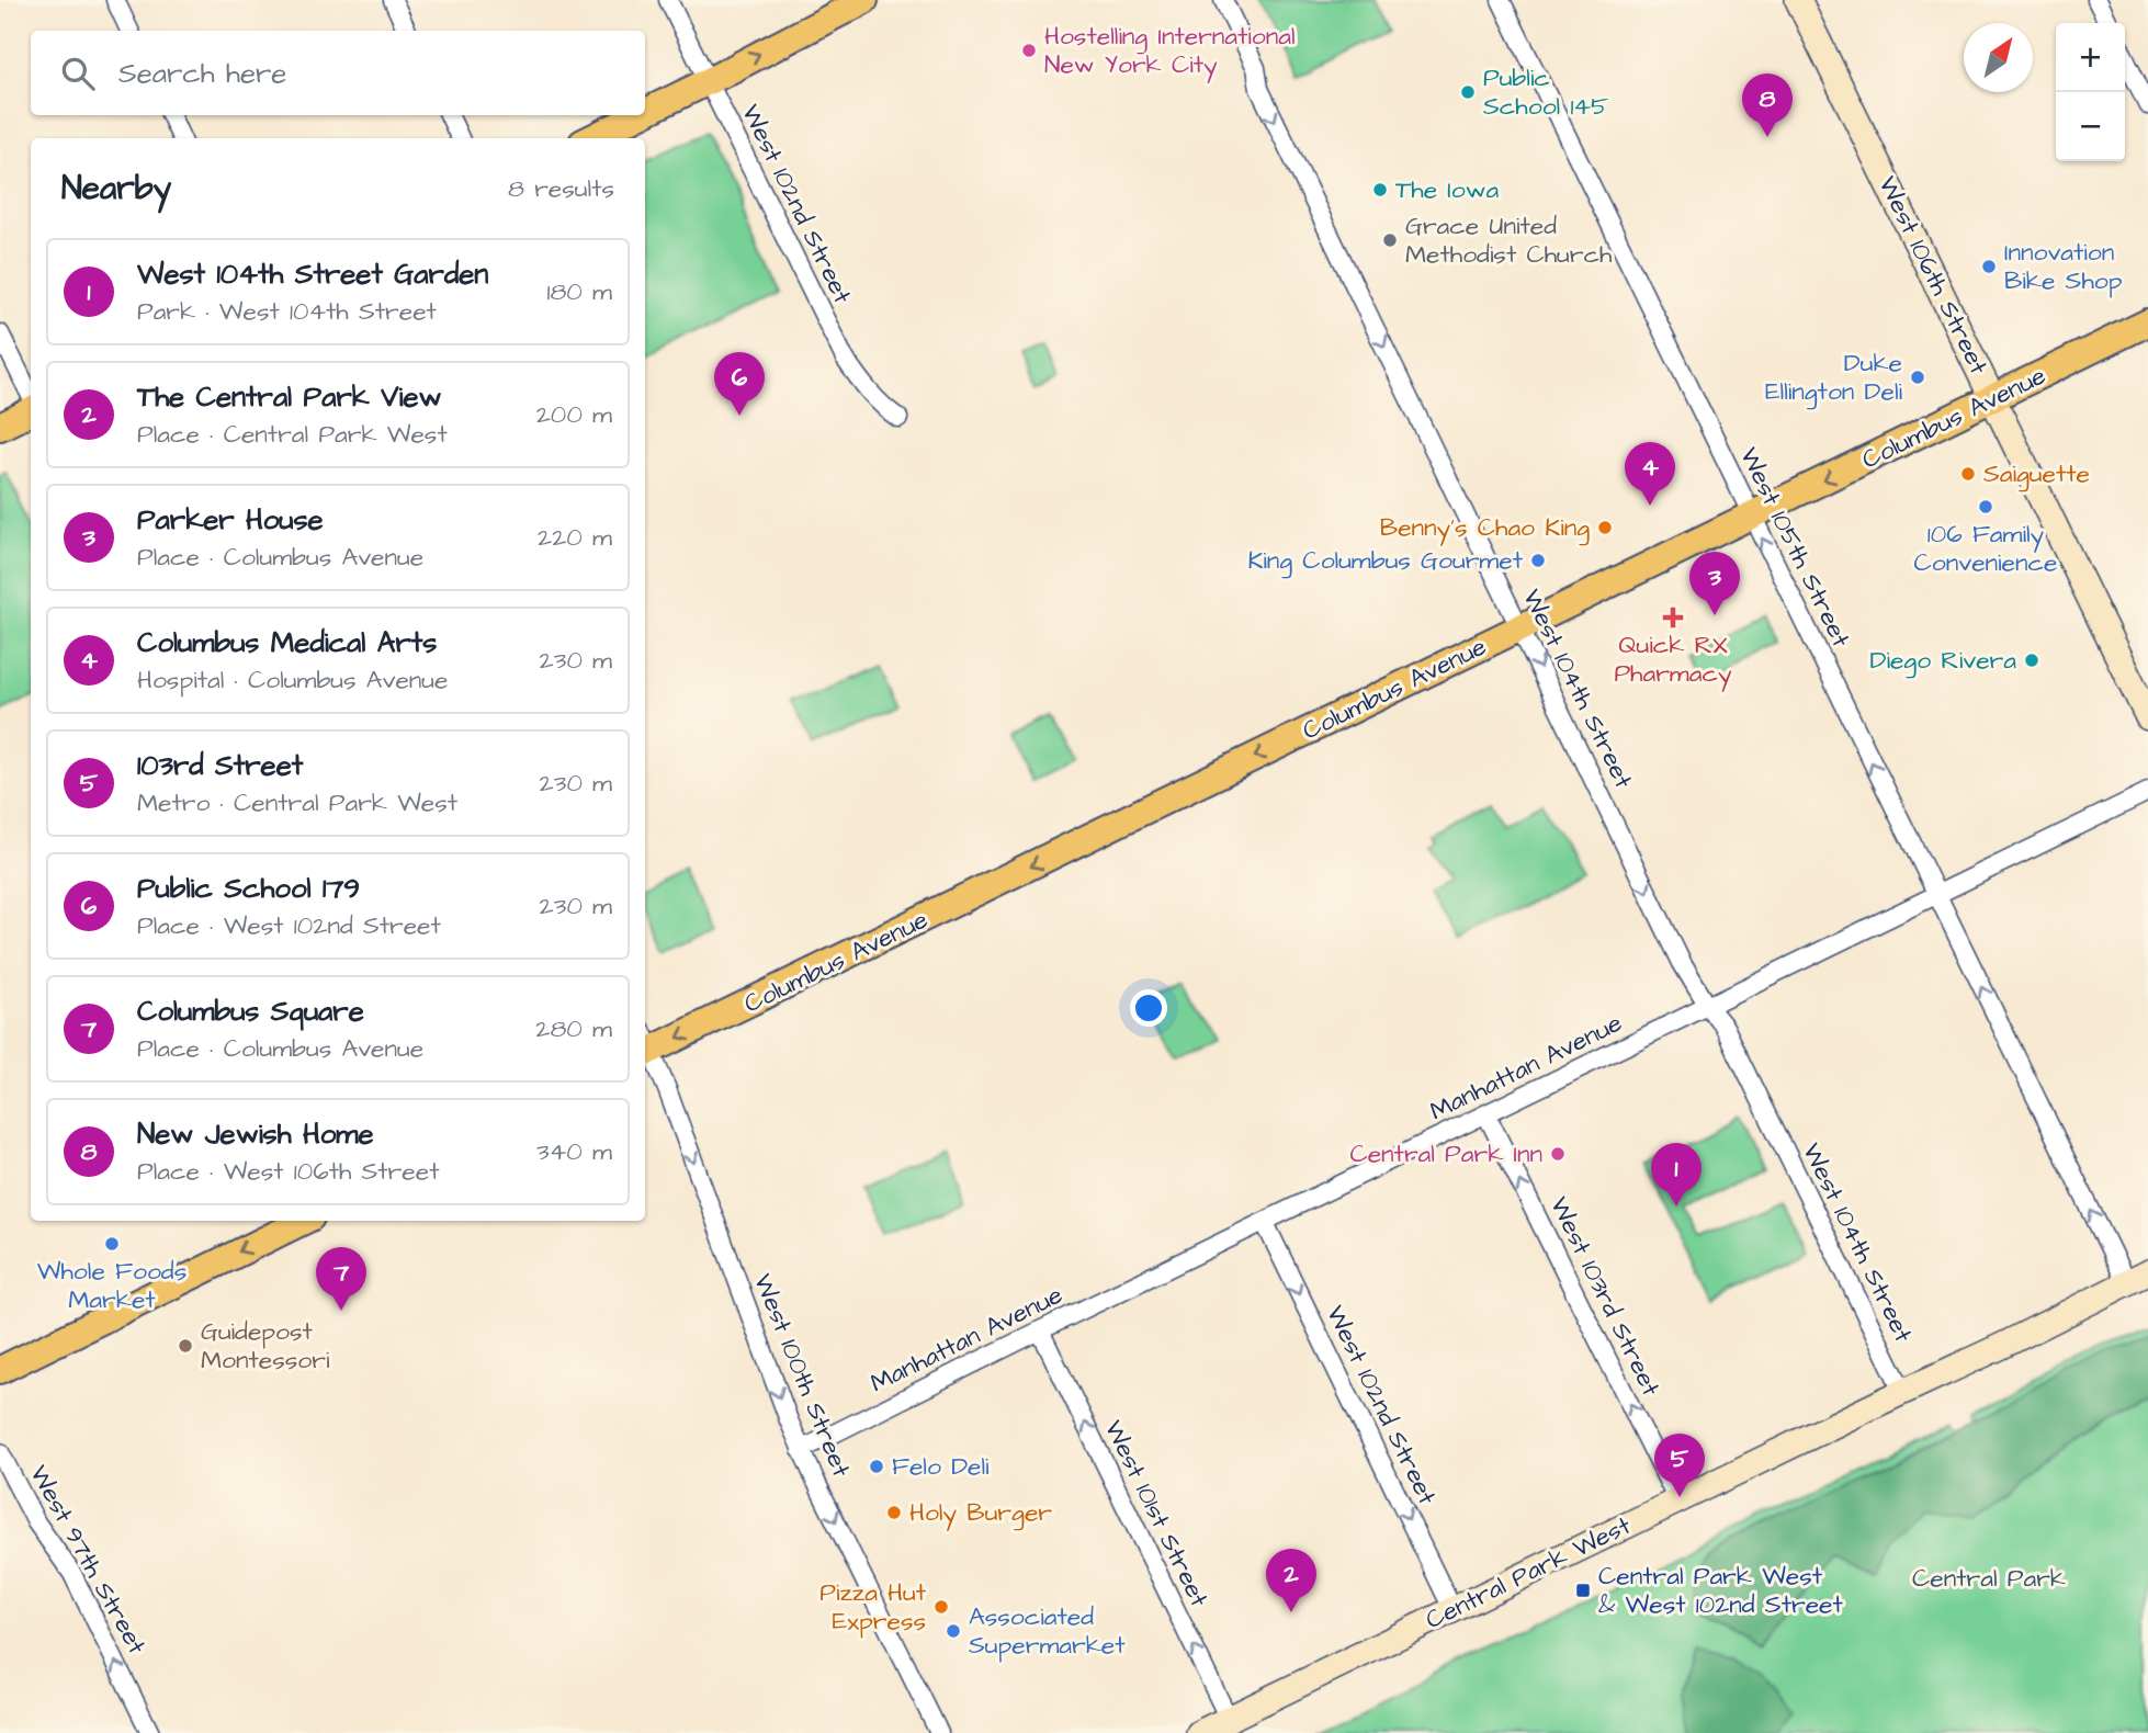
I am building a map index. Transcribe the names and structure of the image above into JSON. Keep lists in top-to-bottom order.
{
  "streets": {
    "main road": ["West 106th Street", "Columbus Avenue", "Central Park West"],
    "street": [
      "West 102nd Street",
      "West 105th Street",
      "West 104th Street",
      "Manhattan Avenue",
      "West 103rd Street",
      "West 100th Street",
      "West 101st Street",
      "West 97th Street"
    ]
  },
  "crossings": [
    ["West 102nd Street", "Manhattan Avenue"],
    ["West 102nd Street", "Central Park West"],
    ["West 106th Street", "Columbus Avenue"],
    ["Columbus Avenue", "West 105th Street"],
    ["Columbus Avenue", "West 104th Street"],
    ["Columbus Avenue", "West 100th Street"],
    ["West 105th Street", "Manhattan Avenue"],
    ["West 105th Street", "Central Park West"],
    ["West 104th Street", "Manhattan Avenue"],
    ["West 104th Street", "Central Park West"],
    ["Manhattan Avenue", "West 103rd Street"],
    ["Manhattan Avenue", "West 100th Street"],
    ["Manhattan Avenue", "West 101st Street"],
    ["West 103rd Street", "Central Park West"],
    ["West 101st Street", "Central Park West"]
  ],
  "one_way": [
    "West 102nd Street",
    "Columbus Avenue",
    "West 105th Street",
    "West 104th Street",
    "West 103rd Street",
    "West 100th Street",
    "West 101st Street",
    "West 97th Street"
  ],
  "parks": ["Central Park"],
  "places": {
    "other": [
      "Hostelling International New York City",
      "Public School 145",
      "The Iowa",
      "Grace United Methodist Church",
      "Innovation Bike Shop",
      "Duke Ellington Deli",
      "Saiguette",
      "106 Family Convenience",
      "Benny’s Chao King",
      "King Columbus Gourmet",
      "Diego Rivera",
      "Central Park Inn",
      "Whole Foods Market",
      "Guidepost Montessori",
      "Felo Deli",
      "Holy Burger",
      "Pizza Hut Express",
      "Associated Supermarket"
    ],
    "health": ["Quick RX Pharmacy"],
    "transit": ["Central Park West & West 102nd Street"]
  },
  "north": "top right",
  "page": {
    "map_buttons": ["+", "−"],
    "search": "Search here",
    "pins": [
      "8",
      "6",
      "4",
      "3",
      "1",
      "7",
      "5",
      "2"
    ],
    "heading": ["Nearby", "8 results"],
    "list": [
      {
        "mark": "1",
        "name": "West 104th Street Garden",
        "note": "Park · West 104th Street",
        "value": "180 m"
      },
      {
        "mark": "2",
        "name": "The Central Park View",
        "note": "Place · Central Park West",
        "value": "200 m"
      },
      {
        "mark": "3",
        "name": "Parker House",
        "note": "Place · Columbus Avenue",
        "value": "220 m"
      },
      {
        "mark": "4",
        "name": "Columbus Medical Arts",
        "note": "Hospital · Columbus Avenue",
        "value": "230 m"
      },
      {
        "mark": "5",
        "name": "103rd Street",
        "note": "Metro · Central Park West",
        "value": "230 m"
      },
      {
        "mark": "6",
        "name": "Public School 179",
        "note": "Place · West 102nd Street",
        "value": "230 m"
      },
      {
        "mark": "7",
        "name": "Columbus Square",
        "note": "Place · Columbus Avenue",
        "value": "280 m"
      },
      {
        "mark": "8",
        "name": "New Jewish Home",
        "note": "Place · West 106th Street",
        "value": "340 m"
      }
    ]
  }
}
